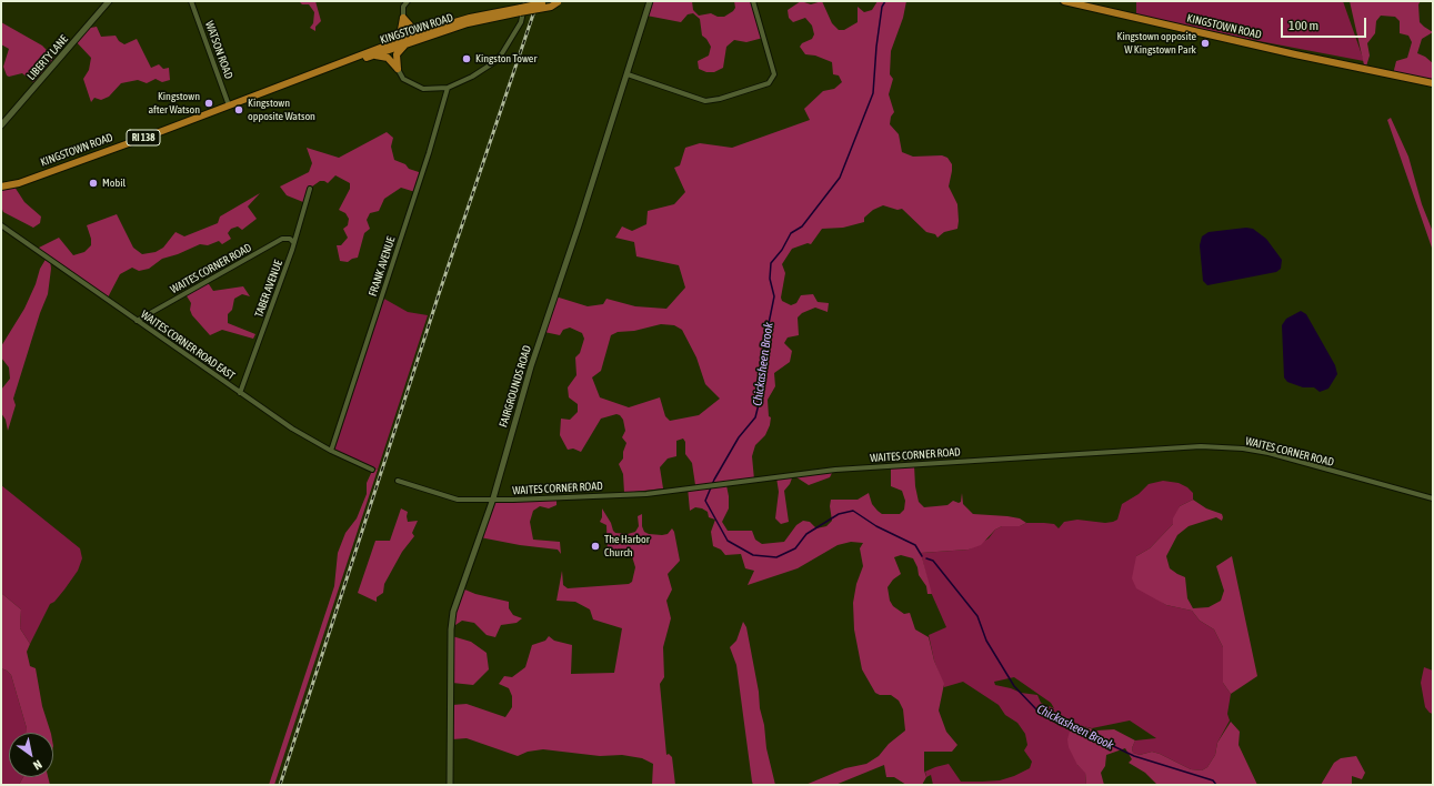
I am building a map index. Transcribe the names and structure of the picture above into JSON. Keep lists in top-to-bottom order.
{
  "streets": {
    "main road": ["KINGSTOWN ROAD", "RI 138"],
    "street": [
      "WATSON ROAD",
      "LIBERTY LANE",
      "FRANK AVENUE",
      "WAITES CORNER ROAD",
      "TABER AVENUE",
      "WAITES CORNER ROAD EAST",
      "FAIRGROUNDS ROAD"
    ]
  },
  "crossings": [
    ["KINGSTOWN ROAD", "WATSON ROAD"],
    ["FRANK AVENUE", "WAITES CORNER ROAD EAST"],
    ["WAITES CORNER ROAD", "TABER AVENUE"],
    ["WAITES CORNER ROAD", "WAITES CORNER ROAD EAST"],
    ["WAITES CORNER ROAD", "FAIRGROUNDS ROAD"],
    ["TABER AVENUE", "WAITES CORNER ROAD EAST"]
  ],
  "water": ["Chickasheen Brook"],
  "places": [
    "Kingstown opposite W Kingstown Park",
    "Kingston Tower",
    "Kingstown after Watson",
    "Kingstown opposite Watson",
    "Mobil",
    "The Harbor Church"
  ],
  "scale_bar": "100 m",
  "north": "bottom right"
}
